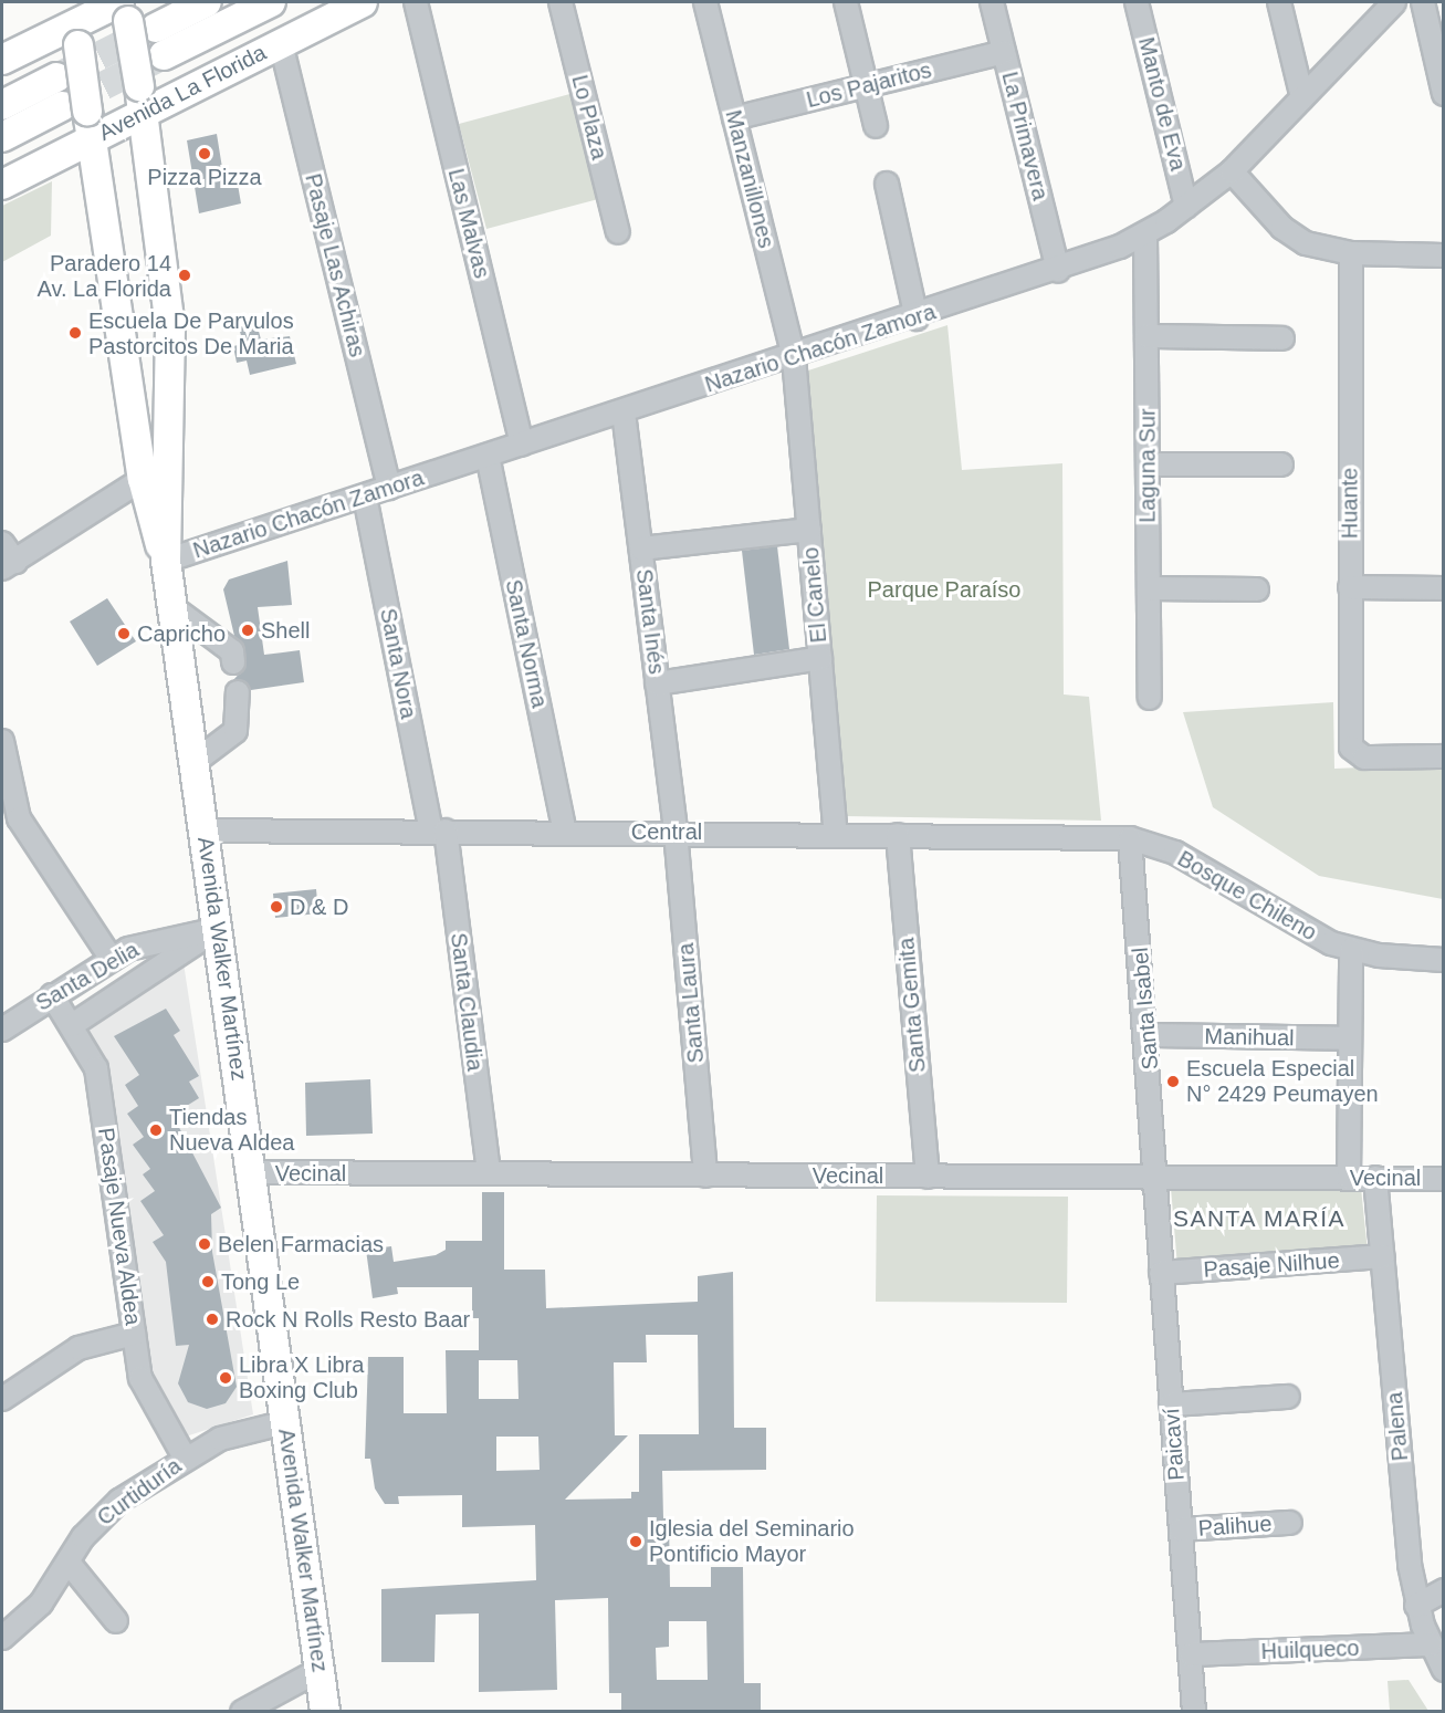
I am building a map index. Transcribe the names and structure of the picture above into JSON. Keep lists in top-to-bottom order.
{
  "streets": {
    "main road": ["Avenida La Florida", "Avenida Walker Martínez"],
    "street": [
      "Los Pajaritos",
      "Manto de Eva",
      "Lo Plaza",
      "La Primavera",
      "Manzanillones",
      "Las Malvas",
      "Pasaje Las Achiras",
      "Nazario Chacón Zamora",
      "Laguna Sur",
      "Huante",
      "El Canelo",
      "Santa Inés",
      "Santa Norma",
      "Santa Nora",
      "Central",
      "Bosque Chileno",
      "Santa Delia",
      "Santa Claudia",
      "Santa Laura",
      "Santa Gemita",
      "Santa Isabel",
      "Manihual",
      "Vecinal",
      "Pasaje Nueva Aldea",
      "Pasaje Nilhue",
      "Palena",
      "Paicaví",
      "Curtiduría",
      "Palihue",
      "Huilqueco"
    ]
  },
  "crossings": [
    ["Los Pajaritos", "La Primavera"],
    ["Los Pajaritos", "Manzanillones"],
    ["Avenida La Florida", "Pasaje Las Achiras"],
    ["Avenida La Florida", "Avenida Walker Martínez"],
    ["Manto de Eva", "Nazario Chacón Zamora"],
    ["La Primavera", "Nazario Chacón Zamora"],
    ["Manzanillones", "Nazario Chacón Zamora"],
    ["Manzanillones", "El Canelo"],
    ["Las Malvas", "Nazario Chacón Zamora"],
    ["Pasaje Las Achiras", "Nazario Chacón Zamora"],
    ["Nazario Chacón Zamora", "Laguna Sur"],
    ["Nazario Chacón Zamora", "El Canelo"],
    ["Nazario Chacón Zamora", "Santa Inés"],
    ["Nazario Chacón Zamora", "Santa Norma"],
    ["Nazario Chacón Zamora", "Santa Nora"],
    ["Nazario Chacón Zamora", "Avenida Walker Martínez"],
    ["El Canelo", "Central"],
    ["Santa Inés", "Central"],
    ["Santa Inés", "Santa Laura"],
    ["Santa Norma", "Central"],
    ["Santa Nora", "Central"],
    ["Santa Nora", "Santa Claudia"],
    ["Central", "Bosque Chileno"],
    ["Central", "Avenida Walker Martínez"],
    ["Central", "Santa Claudia"],
    ["Central", "Santa Laura"],
    ["Central", "Santa Gemita"],
    ["Central", "Santa Isabel"],
    ["Bosque Chileno", "Santa Isabel"],
    ["Avenida Walker Martínez", "Santa Delia"],
    ["Avenida Walker Martínez", "Vecinal"],
    ["Avenida Walker Martínez", "Curtiduría"],
    ["Santa Delia", "Pasaje Nueva Aldea"],
    ["Santa Claudia", "Vecinal"],
    ["Santa Laura", "Vecinal"],
    ["Santa Gemita", "Vecinal"],
    ["Santa Isabel", "Manihual"],
    ["Santa Isabel", "Vecinal"],
    ["Santa Isabel", "Paicaví"],
    ["Vecinal", "Palena"],
    ["Vecinal", "Paicaví"],
    ["Pasaje Nueva Aldea", "Curtiduría"],
    ["Pasaje Nilhue", "Palena"],
    ["Pasaje Nilhue", "Paicaví"],
    ["Palena", "Huilqueco"],
    ["Paicaví", "Palihue"],
    ["Paicaví", "Huilqueco"]
  ],
  "districts": ["SANTA MARÍA"],
  "parks": ["Parque Paraíso"],
  "places": [
    "Pizza Pizza",
    "Paradero 14 Av. La Florida",
    "Escuela De Parvulos Pastorcitos De Maria",
    "Shell",
    "Capricho",
    "D & D",
    "Escuela Especial N° 2429 Peumayen",
    "Tiendas Nueva Aldea",
    "Belen Farmacias",
    "Tong Le",
    "Rock N Rolls Resto Baar",
    "Libra X Libra Boxing Club",
    "Iglesia del Seminario Pontificio Mayor"
  ]
}
